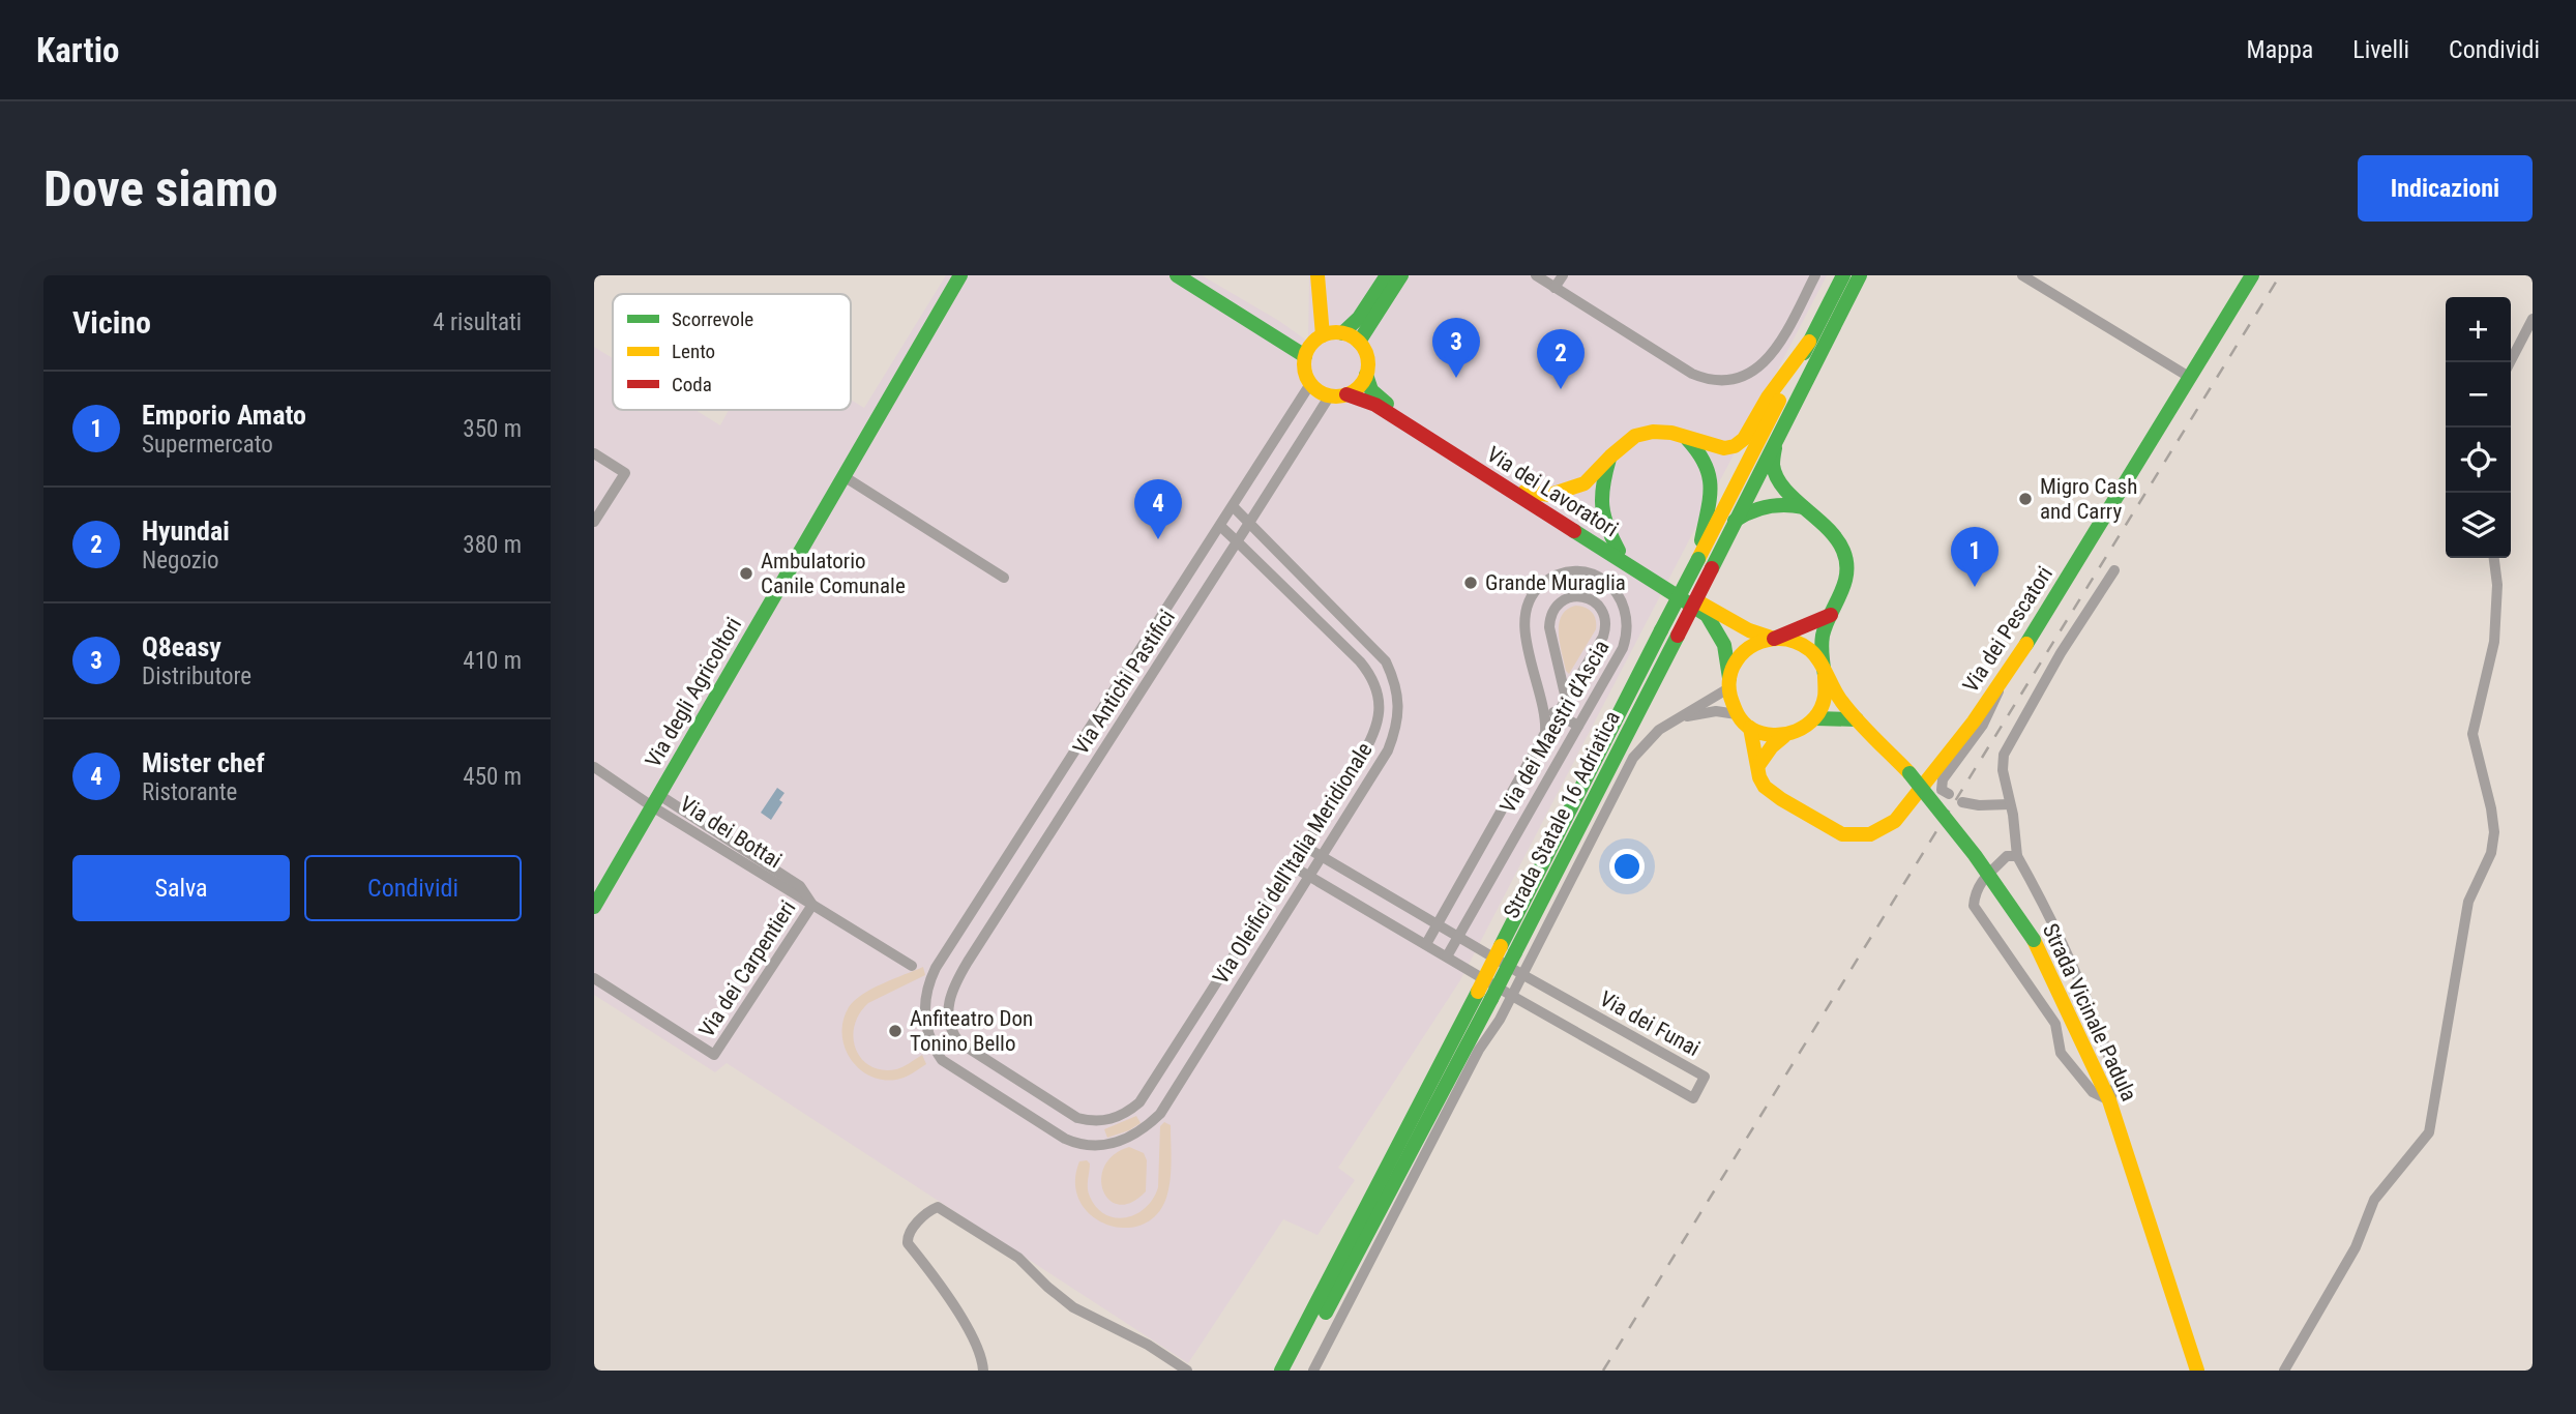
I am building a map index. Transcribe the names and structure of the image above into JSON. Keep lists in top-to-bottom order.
{
  "streets": {
    "main road": [
      "Via dei Lavoratori",
      "Via dei Pescatori",
      "Via degli Agricoltori",
      "Strada Statale 16 Adriatica",
      "Strada Vicinale Padula"
    ],
    "street": [
      "Via Antichi Pastifici",
      "Via dei Maestri d’Ascia",
      "Via dei Bottai",
      "Via Oleifici dell'Italia Meridionale",
      "Via dei Carpentieri",
      "Via dei Funai"
    ]
  },
  "crossings": [
    ["Via dei Lavoratori", "Strada Vicinale Padula"],
    ["Via dei Pescatori", "Strada Vicinale Padula"],
    ["Via Antichi Pastifici", "Via Oleifici dell'Italia Meridionale"],
    ["Via degli Agricoltori", "Via dei Bottai"],
    ["Via dei Maestri d’Ascia", "Via dei Funai"],
    ["Via dei Bottai", "Via dei Carpentieri"],
    ["Via Oleifici dell'Italia Meridionale", "Via dei Funai"]
  ],
  "places": [
    "Migro Cash and Carry",
    "Ambulatorio Canile Comunale",
    "Grande Muraglia",
    "Anfiteatro Don Tonino Bello"
  ],
  "legend": ["Scorrevole", "Lento", "Coda"],
  "page": {
    "header": "Kartio",
    "nav": ["Mappa", "Livelli", "Condividi"],
    "buttons": [
      "Indicazioni",
      ["Salva", "Condividi"]
    ],
    "title": "Dove siamo",
    "heading": ["Vicino", "4 risultati"],
    "map_buttons": ["+", "−"],
    "pins": [
      "3",
      "2",
      "4",
      "1"
    ],
    "list": [
      {
        "mark": "1",
        "name": "Emporio Amato",
        "note": "Supermercato",
        "value": "350 m"
      },
      {
        "mark": "2",
        "name": "Hyundai",
        "note": "Negozio",
        "value": "380 m"
      },
      {
        "mark": "3",
        "name": "Q8easy",
        "note": "Distributore",
        "value": "410 m"
      },
      {
        "mark": "4",
        "name": "Mister chef",
        "note": "Ristorante",
        "value": "450 m"
      }
    ]
  }
}
